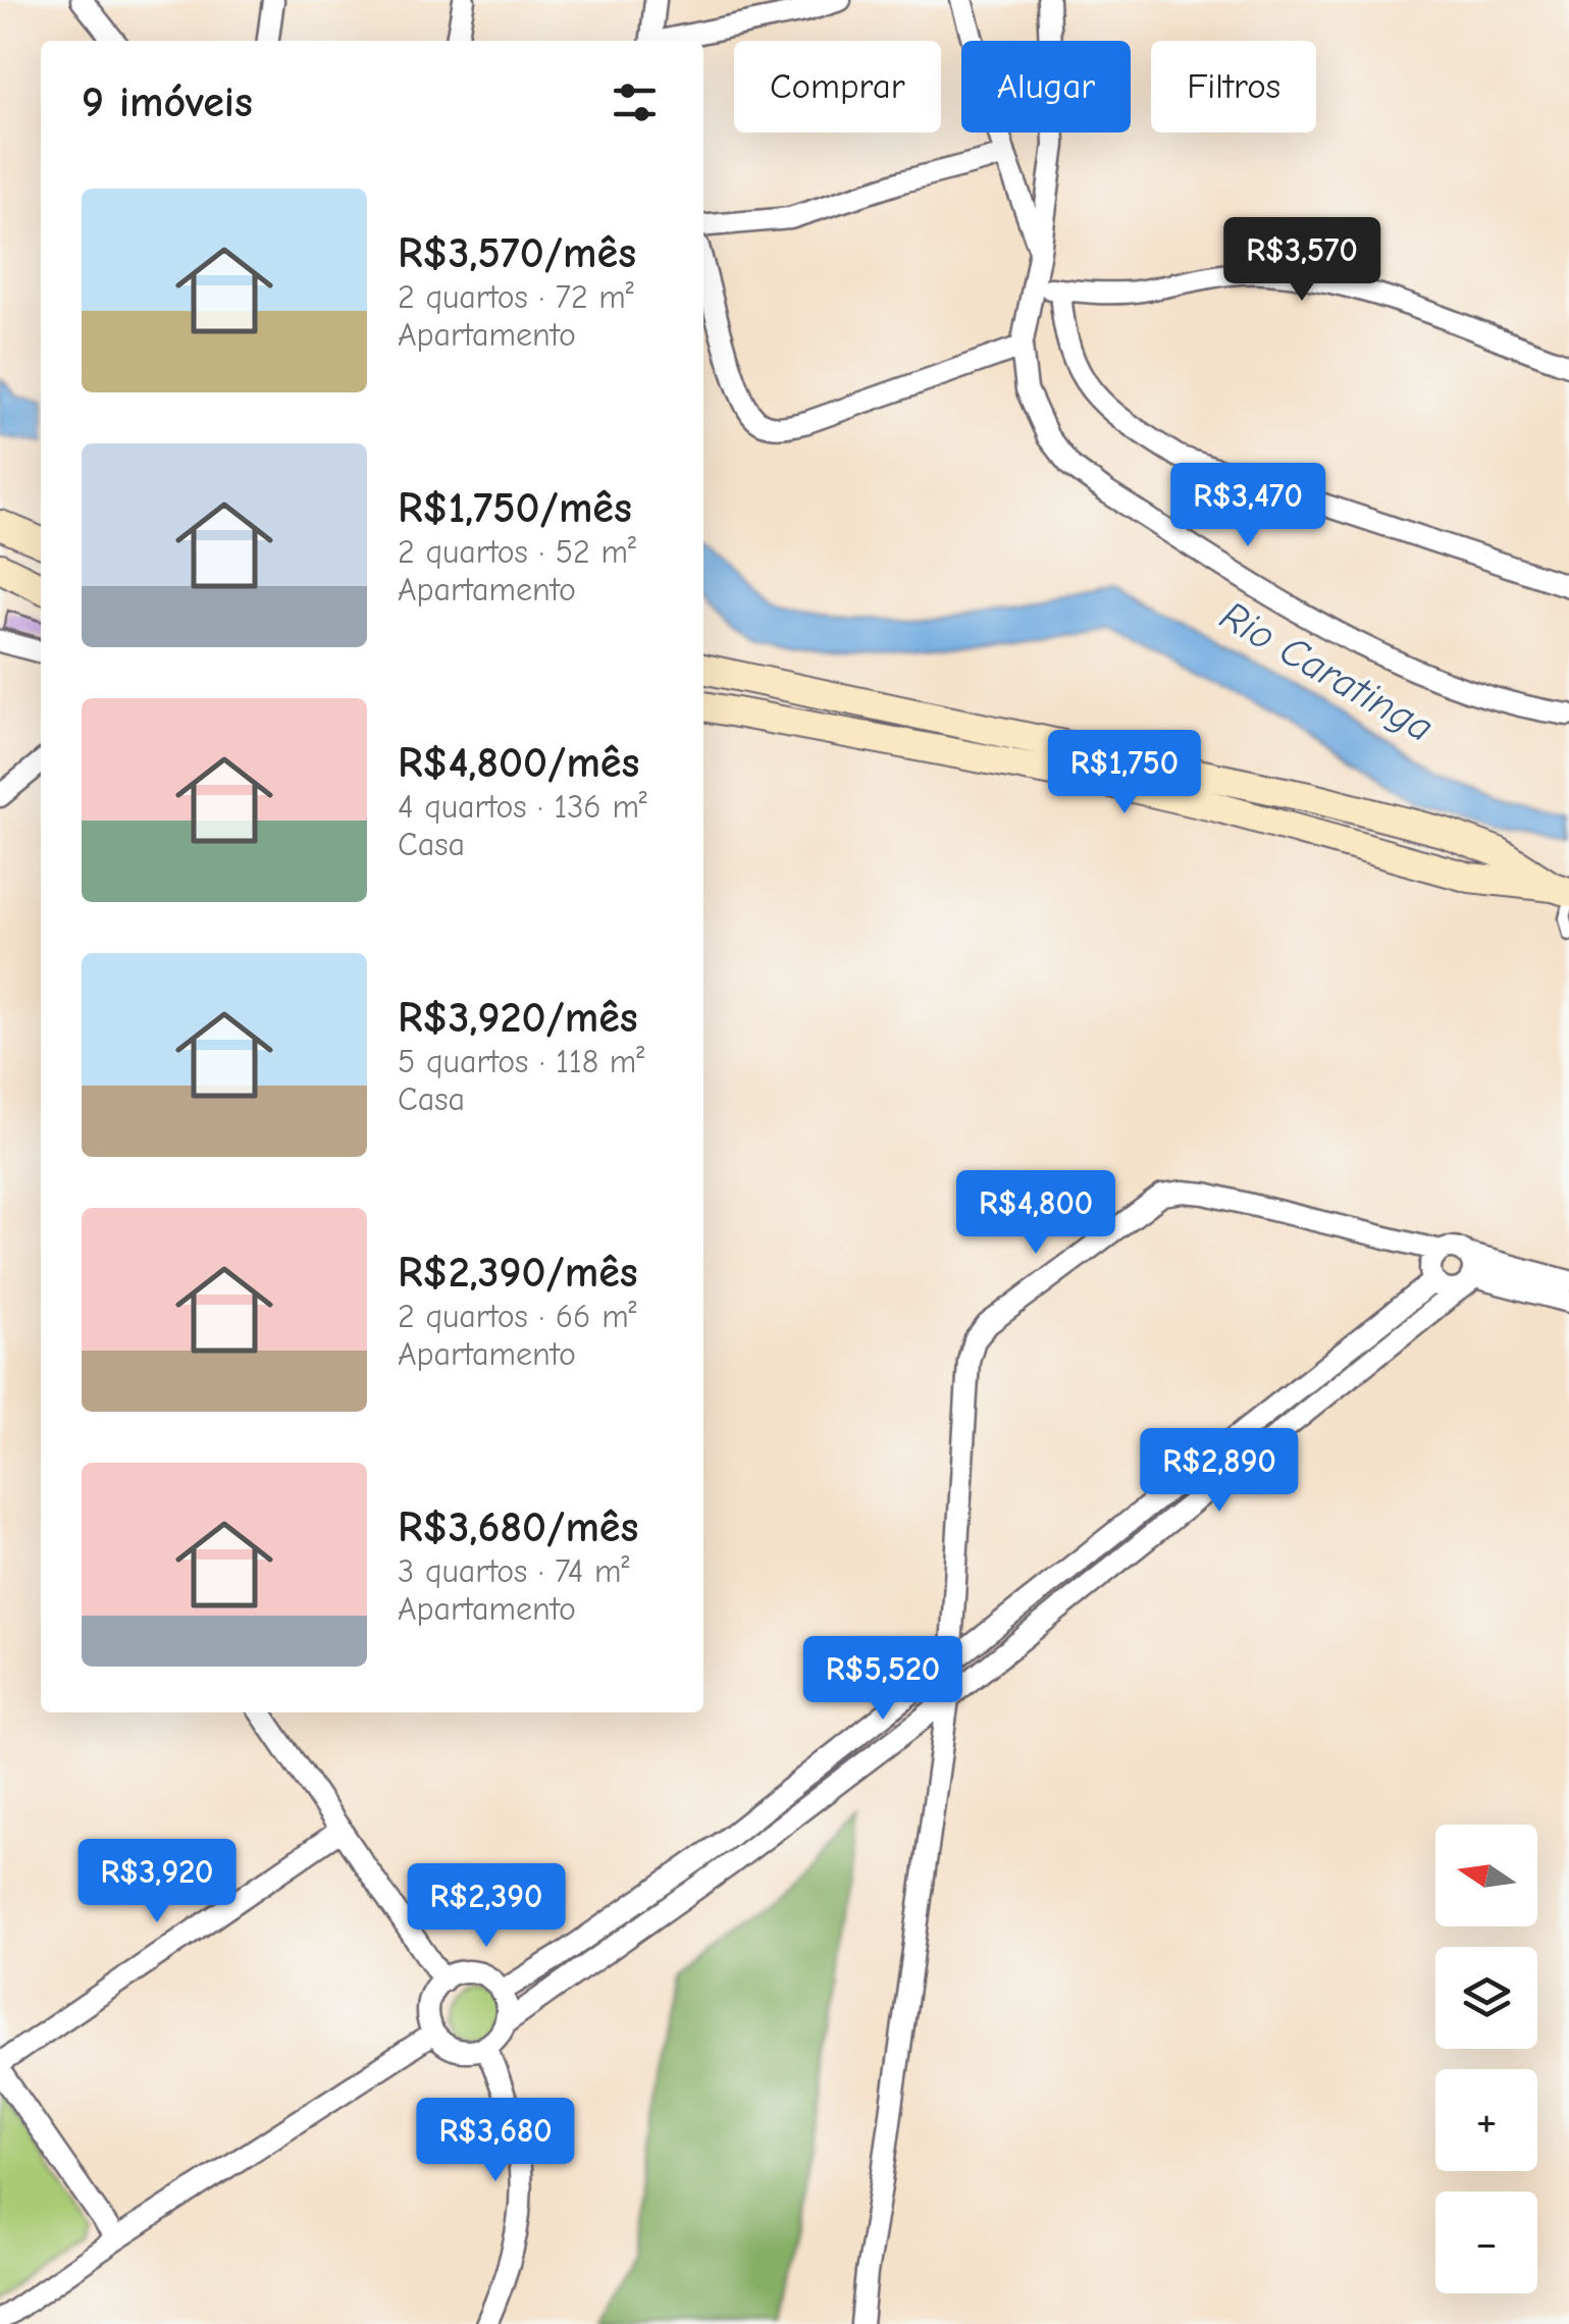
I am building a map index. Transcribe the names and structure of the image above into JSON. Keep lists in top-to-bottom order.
{
  "water": ["Rio Caratinga"],
  "north": "left",
  "page": {
    "chip": ["Comprar", "Alugar", "Filtros"],
    "heading": "9 imóveis",
    "list": [
      {
        "name": "R$3,570/mês",
        "note": "2 quartos · 72 m² · Apartamento"
      },
      {
        "name": "R$1,750/mês",
        "note": "2 quartos · 52 m² · Apartamento"
      },
      {
        "name": "R$4,800/mês",
        "note": "4 quartos · 136 m² · Casa"
      },
      {
        "name": "R$3,920/mês",
        "note": "5 quartos · 118 m² · Casa"
      },
      {
        "name": "R$2,390/mês",
        "note": "2 quartos · 66 m² · Apartamento"
      },
      {
        "name": "R$3,680/mês",
        "note": "3 quartos · 74 m² · Apartamento"
      }
    ],
    "price": [
      "R$3,570",
      "R$3,470",
      "R$1,750",
      "R$4,800",
      "R$2,890",
      "R$5,520",
      "R$3,920",
      "R$2,390",
      "R$3,680"
    ],
    "map_buttons": ["+", "−"]
  }
}
